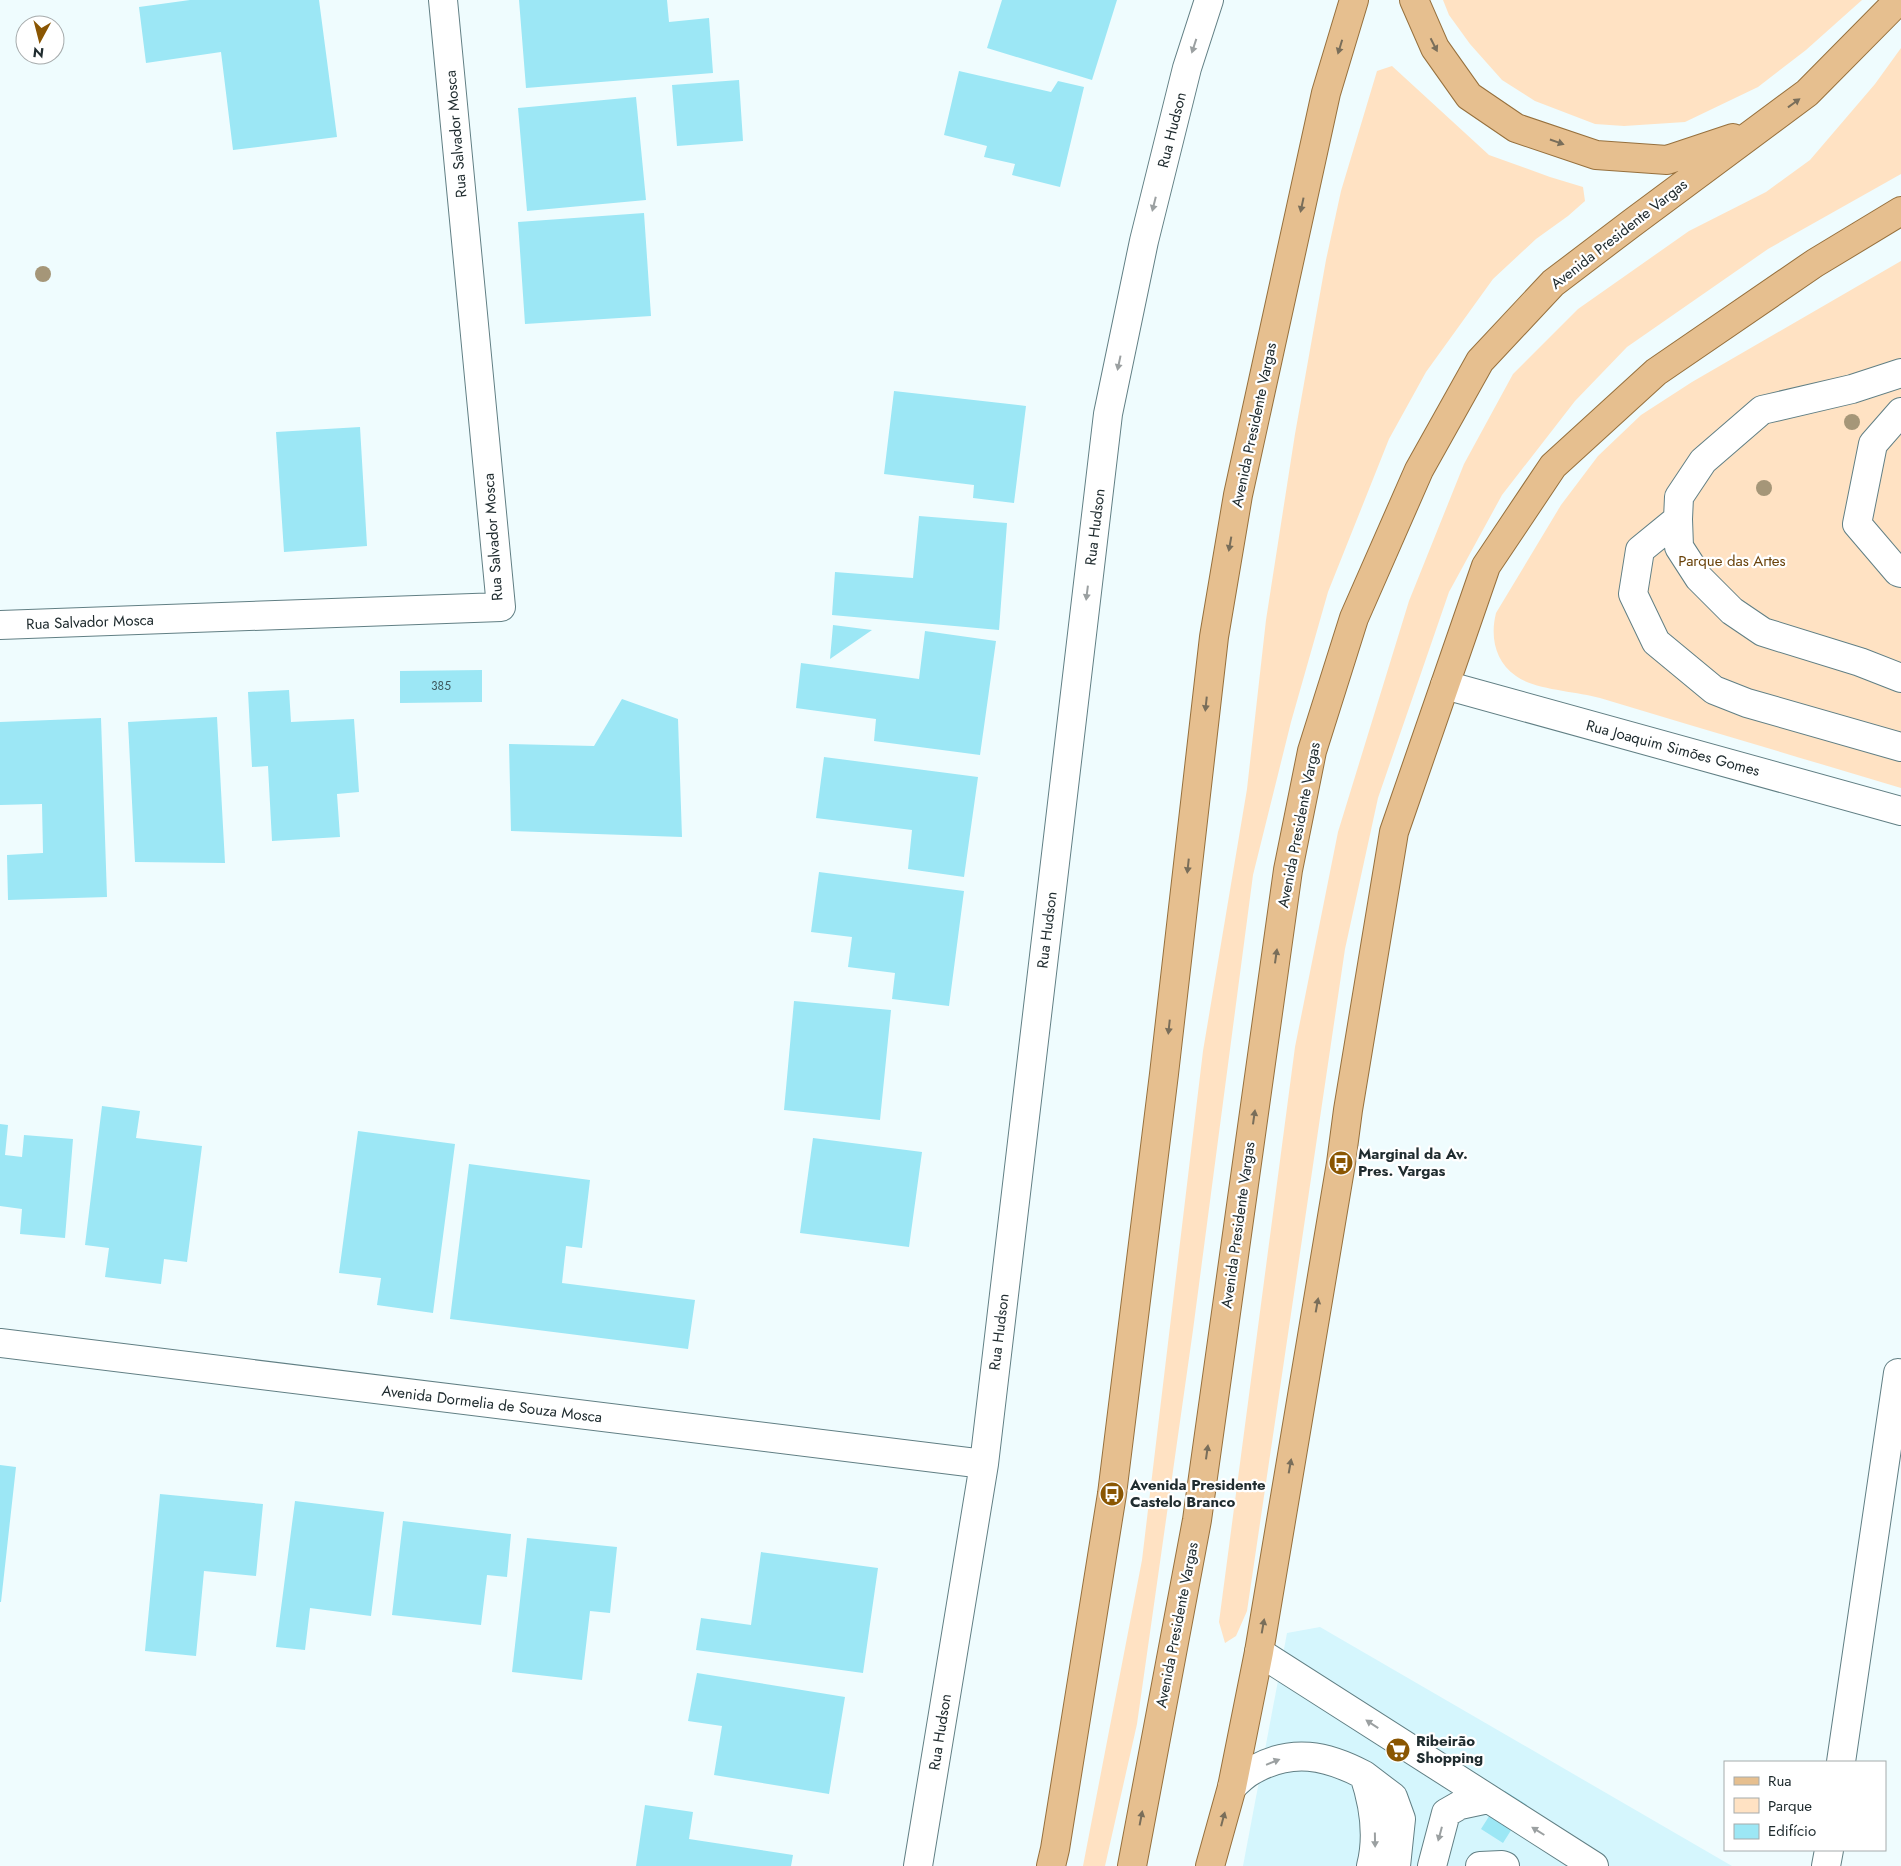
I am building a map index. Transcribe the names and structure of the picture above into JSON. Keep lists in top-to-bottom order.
{
  "streets": {
    "main road": ["Avenida Presidente Vargas"],
    "street": [
      "Rua Hudson",
      "Rua Salvador Mosca",
      "Rua Joaquim Simões Gomes",
      "Avenida Dormelia de Souza Mosca"
    ]
  },
  "crossings": [
    ["Rua Hudson", "Avenida Dormelia de Souza Mosca"]
  ],
  "one_way": ["Rua Hudson"],
  "parks": ["Parque das Artes"],
  "places": {
    "bus stop": ["Marginal da Av. Pres. Vargas", "Avenida Presidente Castelo Branco"],
    "supermarket": ["Ribeirão Shopping"]
  },
  "house_numbers": ["385"],
  "legend": ["Rua", "Parque", "Edifício"],
  "north": "bottom"
}
